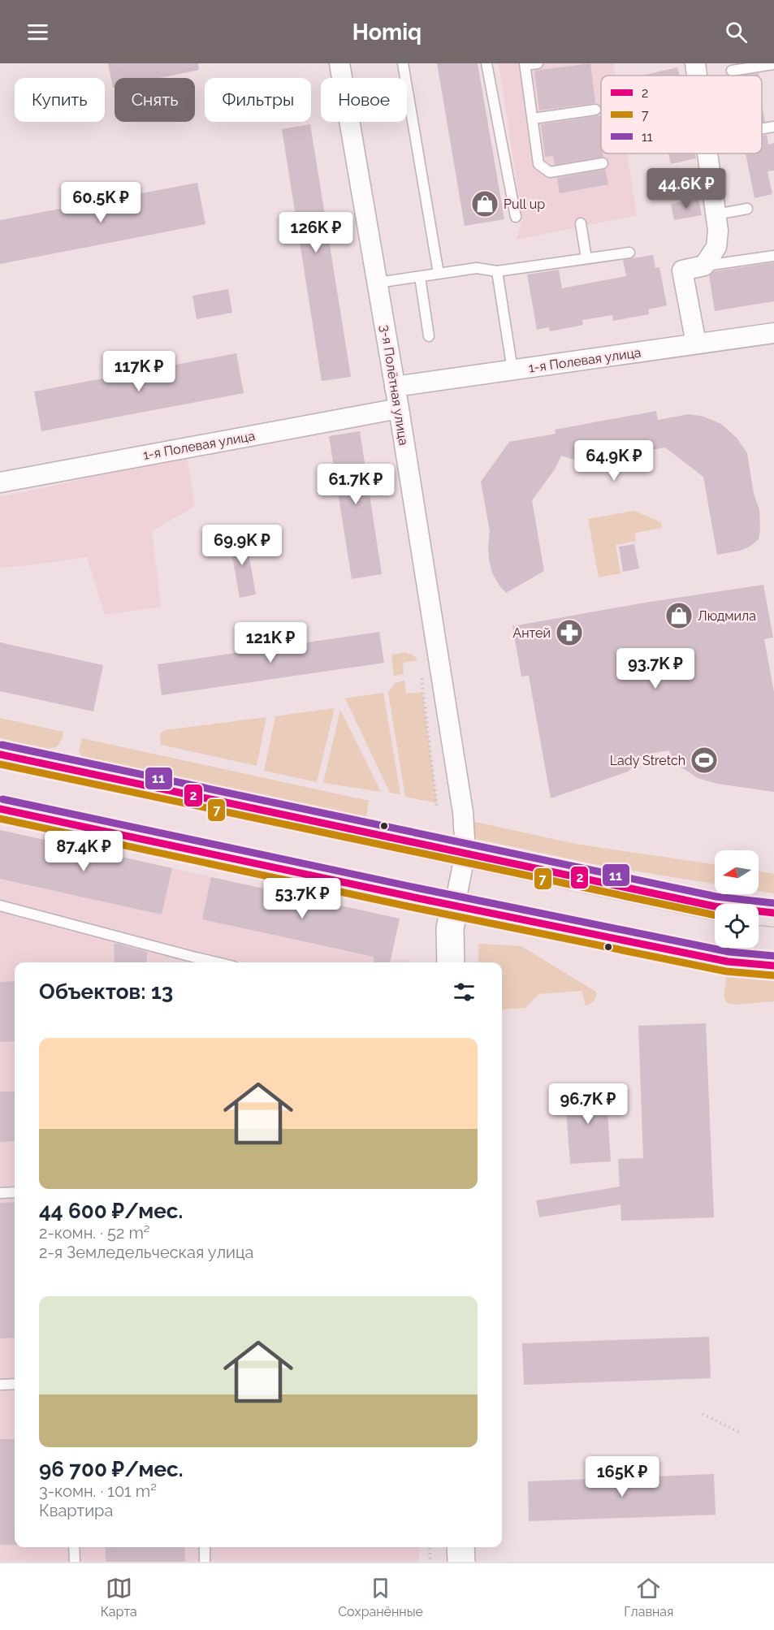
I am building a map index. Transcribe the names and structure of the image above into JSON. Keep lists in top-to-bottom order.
{
  "streets": {
    "street": ["1-я Полевая улица", "3-я Полётная улица"]
  },
  "crossings": [
    ["1-я Полевая улица", "3-я Полётная улица"]
  ],
  "places": {
    "shop": ["Pull up", "Людмила"],
    "pharmacy": ["Антей"],
    "sports": ["Lady Stretch"]
  },
  "lines": ["transit line 11", "transit line 2", "transit line 7"],
  "legend": ["2", "7", "11"],
  "north": "left",
  "page": {
    "header": "Homiq",
    "chip": [
      "Купить",
      "Снять",
      "Фильтры",
      "Новое"
    ],
    "price": [
      "44.6K ₽",
      "60.5K ₽",
      "126K ₽",
      "117K ₽",
      "64.9K ₽",
      "61.7K ₽",
      "69.9K ₽",
      "121K ₽",
      "93.7K ₽",
      "87.4K ₽",
      "53.7K ₽",
      "96.7K ₽",
      "165K ₽"
    ],
    "heading": "Объектов: 13",
    "list": [
      {
        "name": "44 600 ₽/мес.",
        "note": "2-комн. · 52 m² · 2-я Земледельческая улица"
      },
      {
        "name": "96 700 ₽/мес.",
        "note": "3-комн. · 101 m² · Квартира"
      }
    ],
    "tabs": ["Карта", "Сохранённые", "Главная"]
  }
}
